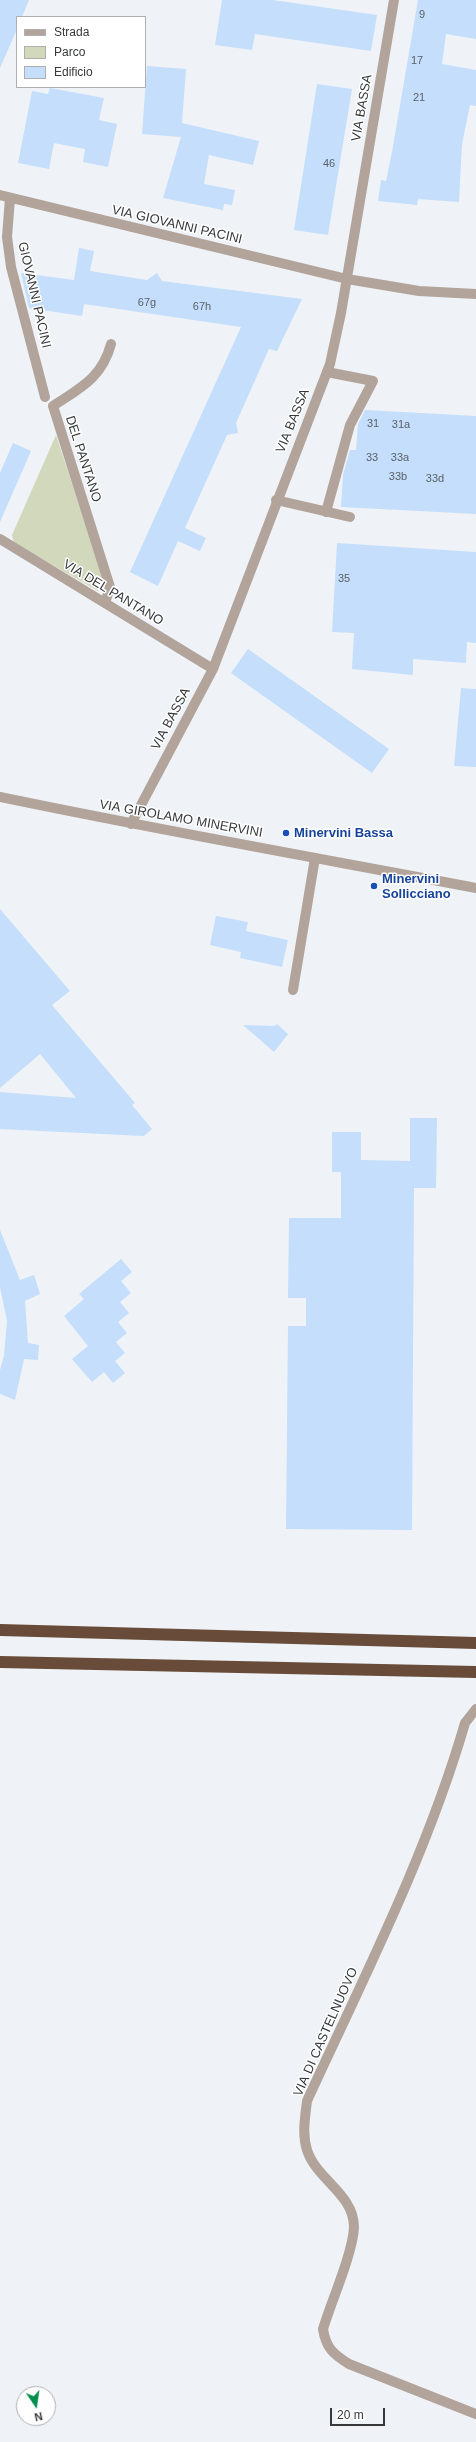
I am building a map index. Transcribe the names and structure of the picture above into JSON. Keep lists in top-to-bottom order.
{
  "streets": {
    "street": [
      "VIA BASSA",
      "VIA GIOVANNI PACINI",
      "GIOVANNI PACINI",
      "DEL PANTANO",
      "VIA DEL PANTANO",
      "VIA GIROLAMO MINERVINI",
      "VIA DI CASTELNUOVO"
    ]
  },
  "crossings": [
    ["VIA BASSA", "VIA GIOVANNI PACINI"],
    ["VIA BASSA", "VIA DEL PANTANO"],
    ["VIA BASSA", "VIA GIROLAMO MINERVINI"],
    ["VIA GIOVANNI PACINI", "GIOVANNI PACINI"],
    ["DEL PANTANO", "VIA DEL PANTANO"]
  ],
  "places": ["Minervini Bassa", "Minervini Sollicciano"],
  "house_numbers": [
    "9",
    "17",
    "21",
    "46",
    "67g",
    "67h",
    "31",
    "31a",
    "33",
    "33a",
    "33b",
    "33d",
    "35"
  ],
  "legend": ["Strada", "Parco", "Edificio"],
  "scale_bar": "20 m",
  "north": "bottom"
}
